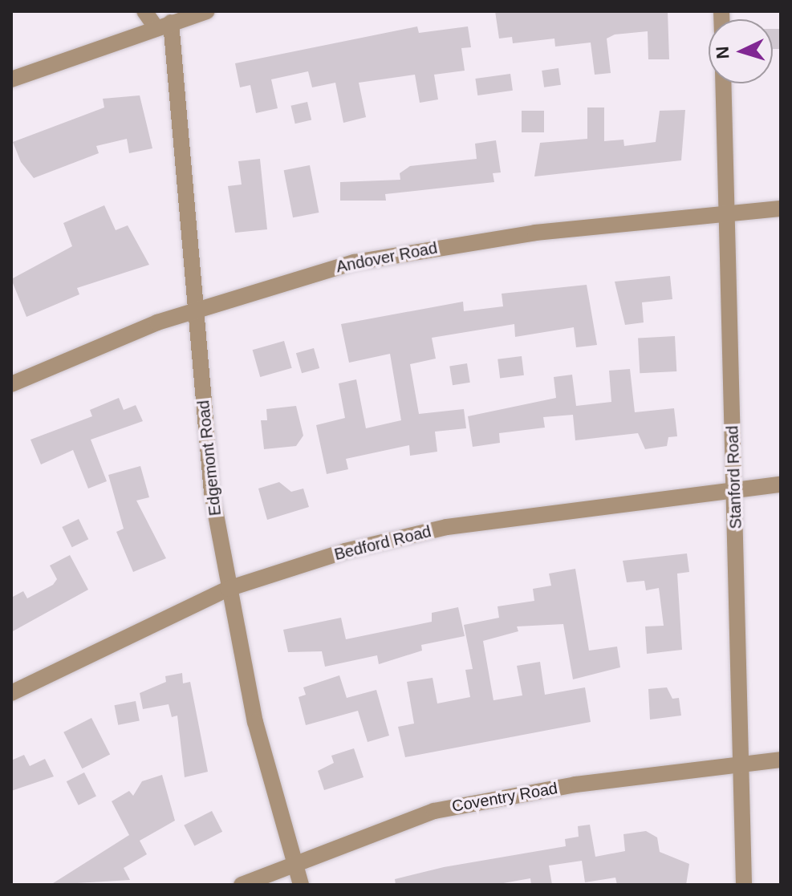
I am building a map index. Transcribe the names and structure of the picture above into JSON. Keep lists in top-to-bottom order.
{
  "streets": {
    "street": [
      "Andover Road",
      "Edgemont Road",
      "Stanford Road",
      "Bedford Road",
      "Coventry Road"
    ]
  },
  "crossings": [
    ["Andover Road", "Edgemont Road"],
    ["Andover Road", "Stanford Road"],
    ["Edgemont Road", "Bedford Road"],
    ["Edgemont Road", "Coventry Road"],
    ["Stanford Road", "Bedford Road"],
    ["Stanford Road", "Coventry Road"]
  ],
  "north": "left"
}
